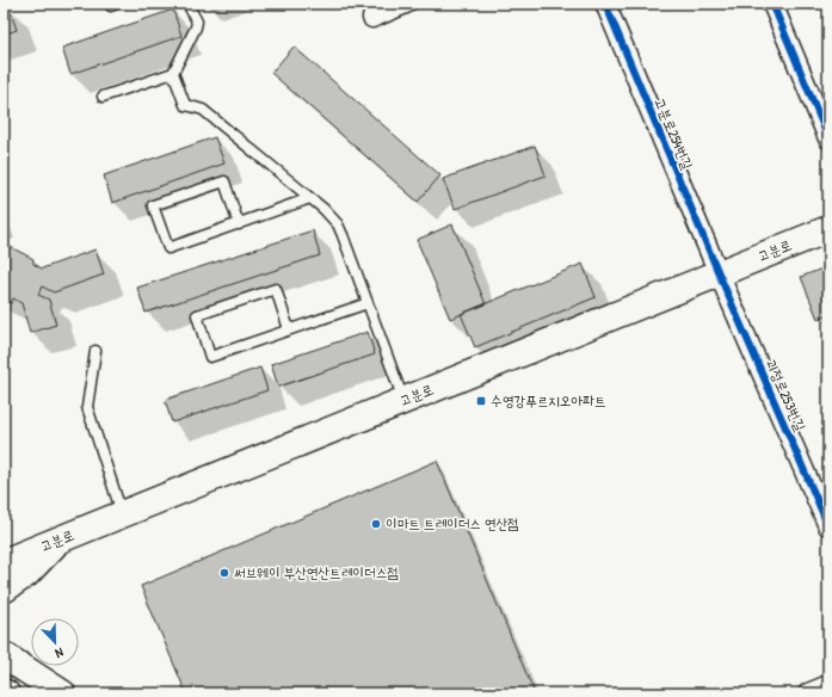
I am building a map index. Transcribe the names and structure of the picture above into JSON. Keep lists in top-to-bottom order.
{
  "streets": {
    "main road": ["고분로"],
    "street": ["고분로254번길", "괴정로253번길"]
  },
  "crossings": [
    ["고분로254번길", "고분로"],
    ["고분로254번길", "괴정로253번길"],
    ["고분로", "괴정로253번길"]
  ],
  "places": {
    "transit": ["수영강푸르지오아파트"],
    "other": ["이마트 트레이더스 연산점", "써브웨이 부산연산트레이더스점"]
  },
  "north": "bottom right"
}
